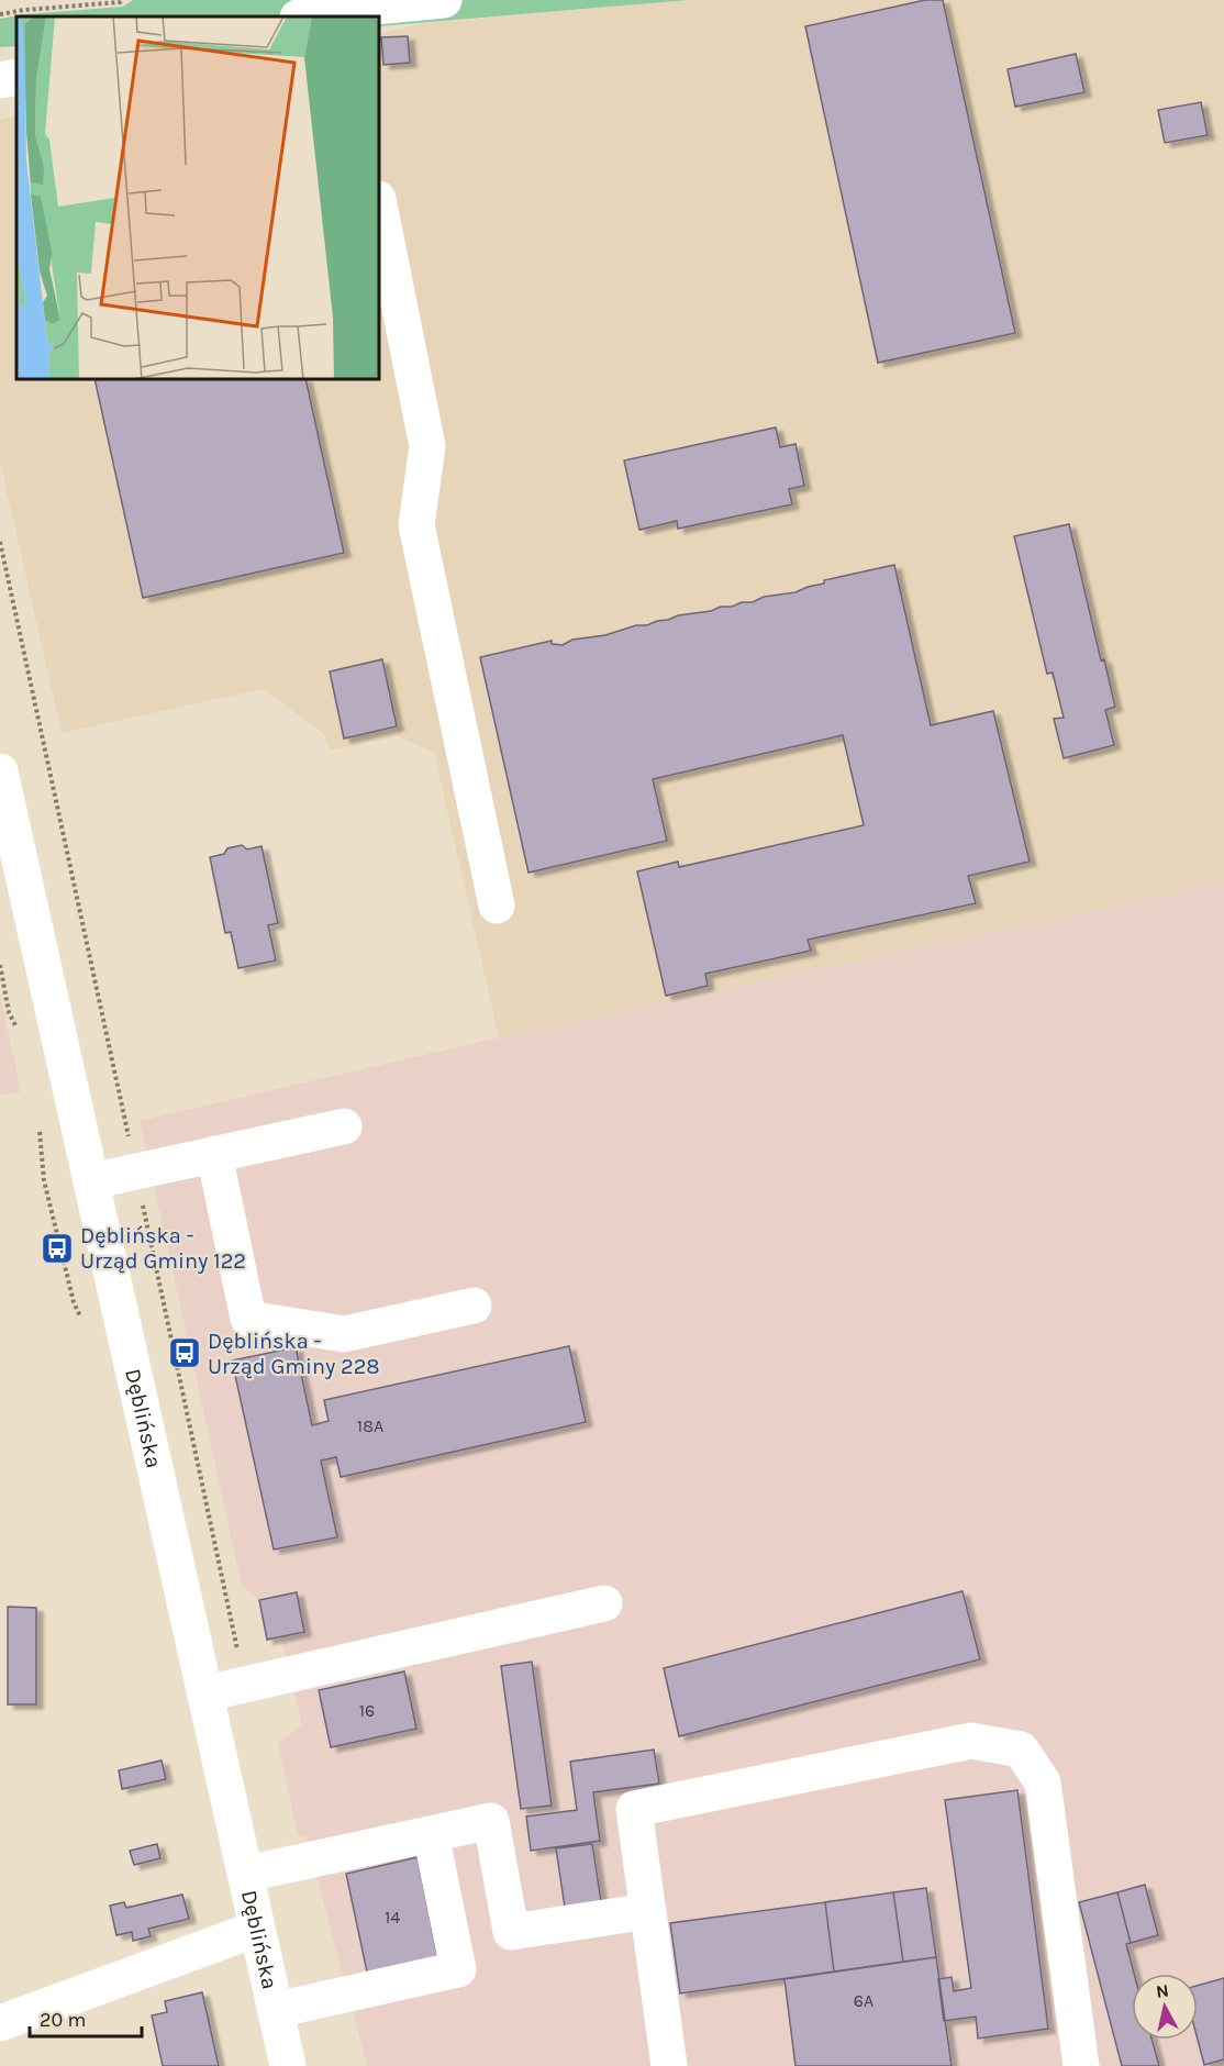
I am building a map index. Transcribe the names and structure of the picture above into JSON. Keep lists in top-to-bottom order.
{
  "streets": {
    "main road": ["Dęblińska"]
  },
  "places": {
    "bus stop": ["Dęblińska - Urząd Gminy 122", "Dęblińska - Urząd Gminy 228"]
  },
  "house_numbers": [
    "18A",
    "16",
    "14",
    "6A"
  ],
  "scale_bar": "20 m",
  "north": "top"
}
